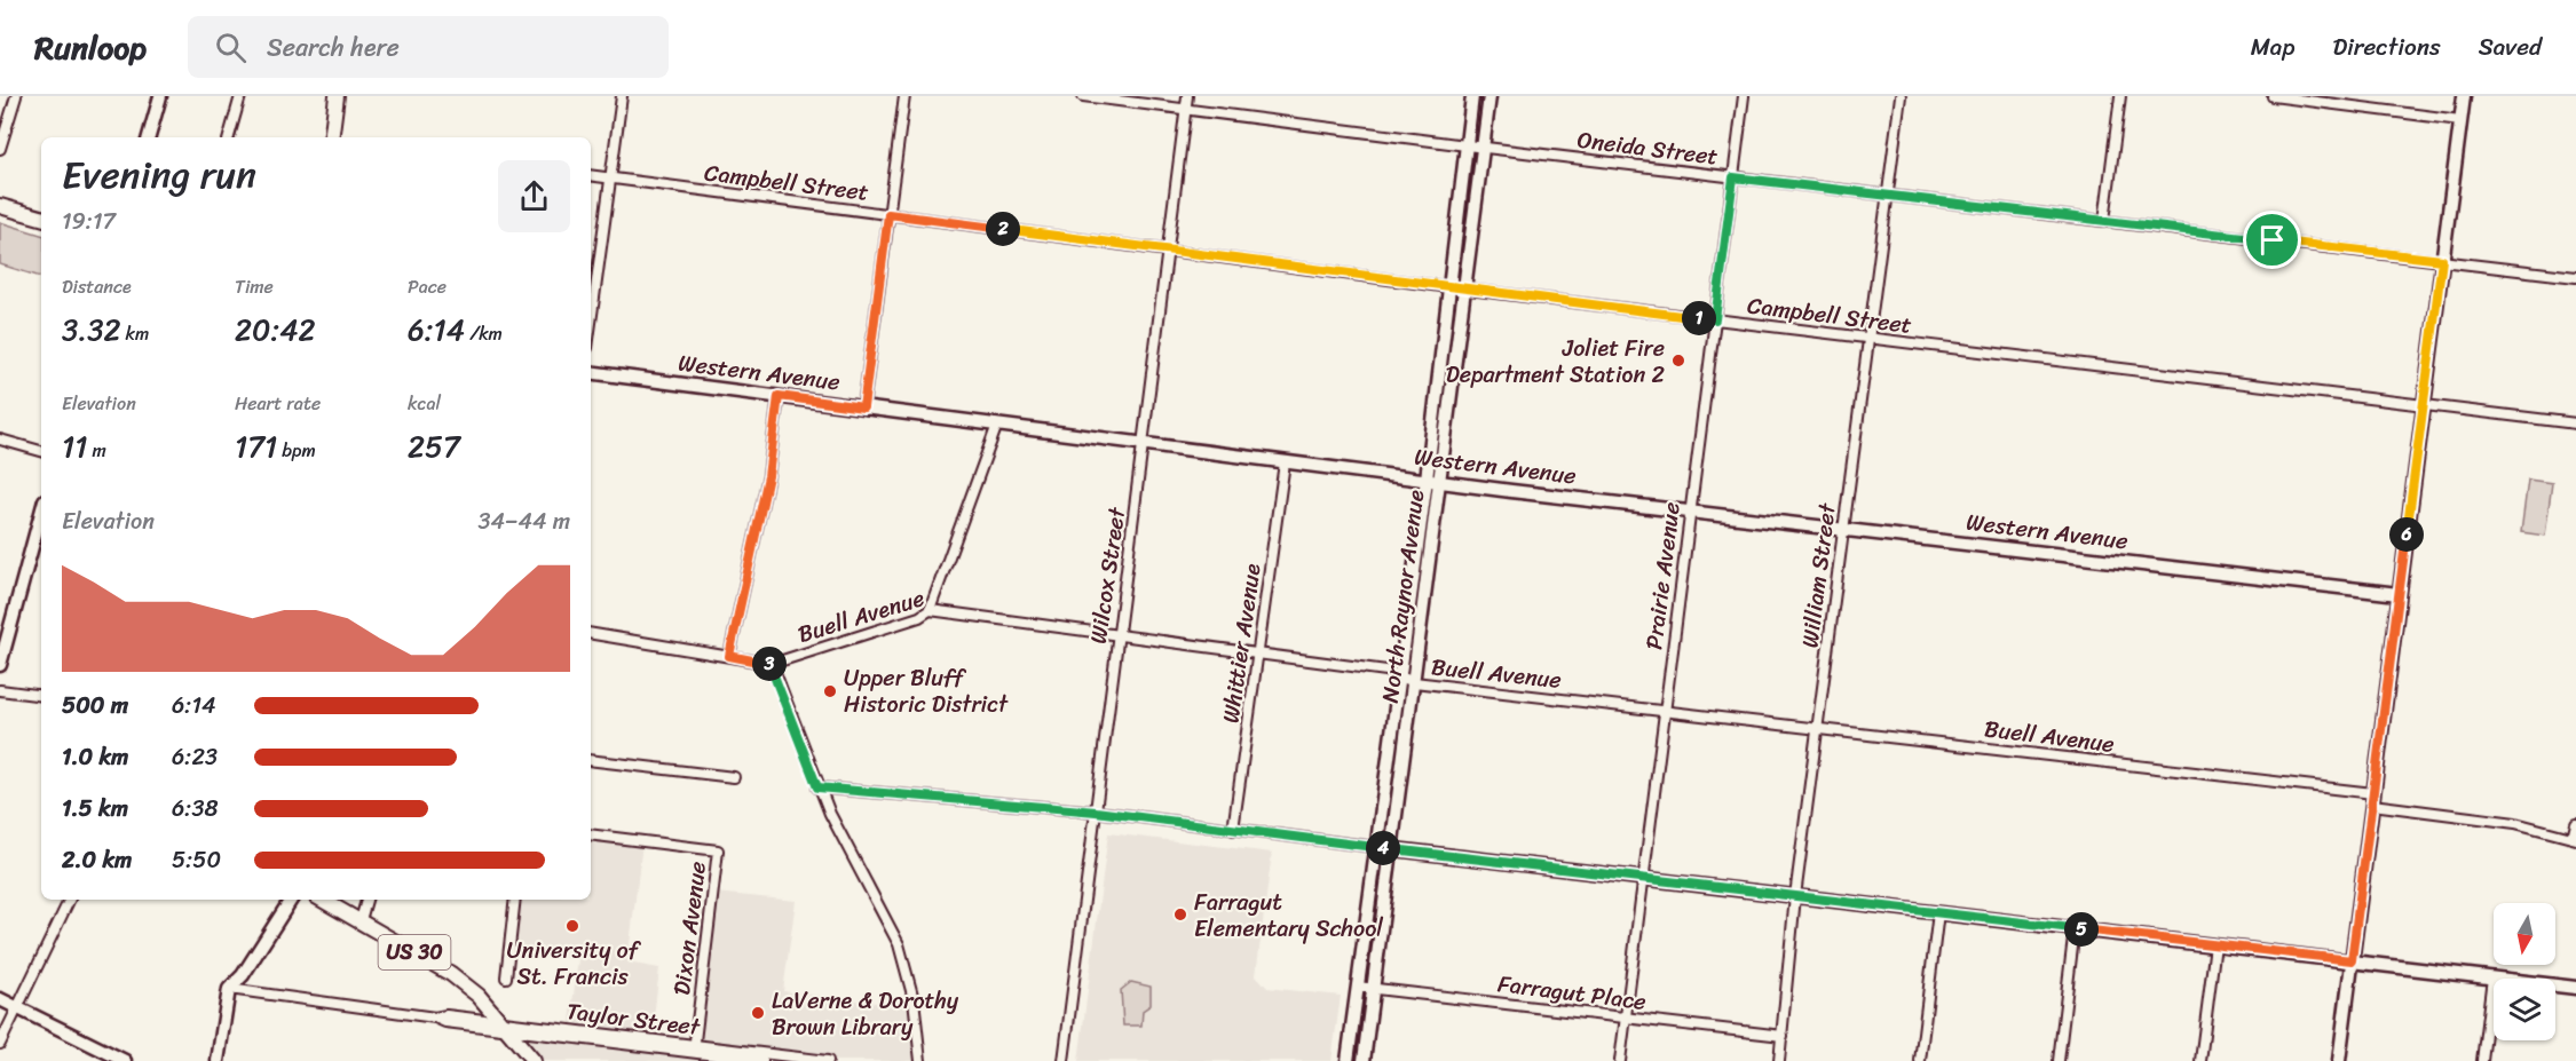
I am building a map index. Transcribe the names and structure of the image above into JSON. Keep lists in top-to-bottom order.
{
  "streets": {
    "main road": ["US 30"],
    "street": [
      "Oneida Street",
      "Campbell Street",
      "Western Avenue",
      "Wilcox Street",
      "Prairie Avenue",
      "William Street",
      "North Raynor Avenue",
      "Buell Avenue",
      "Whittier Avenue",
      "Dixon Avenue",
      "Farragut Place",
      "Taylor Street"
    ]
  },
  "crossings": [
    ["Oneida Street", "Wilcox Street"],
    ["Oneida Street", "Prairie Avenue"],
    ["Oneida Street", "William Street"],
    ["Oneida Street", "North Raynor Avenue"],
    ["Campbell Street", "Wilcox Street"],
    ["Campbell Street", "Prairie Avenue"],
    ["Campbell Street", "William Street"],
    ["Campbell Street", "North Raynor Avenue"],
    ["Western Avenue", "Wilcox Street"],
    ["Western Avenue", "Prairie Avenue"],
    ["Western Avenue", "William Street"],
    ["Western Avenue", "North Raynor Avenue"],
    ["Western Avenue", "Whittier Avenue"],
    ["Wilcox Street", "Buell Avenue"],
    ["Prairie Avenue", "Buell Avenue"],
    ["Prairie Avenue", "Farragut Place"],
    ["William Street", "Buell Avenue"],
    ["William Street", "Farragut Place"],
    ["North Raynor Avenue", "Buell Avenue"],
    ["North Raynor Avenue", "Farragut Place"],
    ["Buell Avenue", "Whittier Avenue"],
    ["Dixon Avenue", "Taylor Street"],
    ["US 30", "Taylor Street"]
  ],
  "places": [
    "Joliet Fire Department Station 2",
    "Upper Bluff Historic District",
    "Farragut Elementary School",
    "University of St. Francis",
    "LaVerne & Dorothy Brown Library"
  ],
  "north": "bottom",
  "page": {
    "header": "Runloop",
    "search": "Search here",
    "nav": ["Map", "Directions", "Saved"],
    "heading": ["Evening run", "19:17"],
    "pins": [
      "2",
      "1",
      "6",
      "3",
      "4",
      "5"
    ],
    "stats": [
      ["Distance", "3.32 km"],
      ["Time", "20:42"],
      ["Pace", "6:14 /km"],
      ["Elevation", "11 m"],
      ["Heart rate", "171 bpm"],
      ["kcal", "257"]
    ],
    "chart": ["Elevation", "34–44 m"],
    "list": [
      {
        "name": "500 m",
        "note": "6:14"
      },
      {
        "name": "1.0 km",
        "note": "6:23"
      },
      {
        "name": "1.5 km",
        "note": "6:38"
      },
      {
        "name": "2.0 km",
        "note": "5:50"
      }
    ]
  }
}
